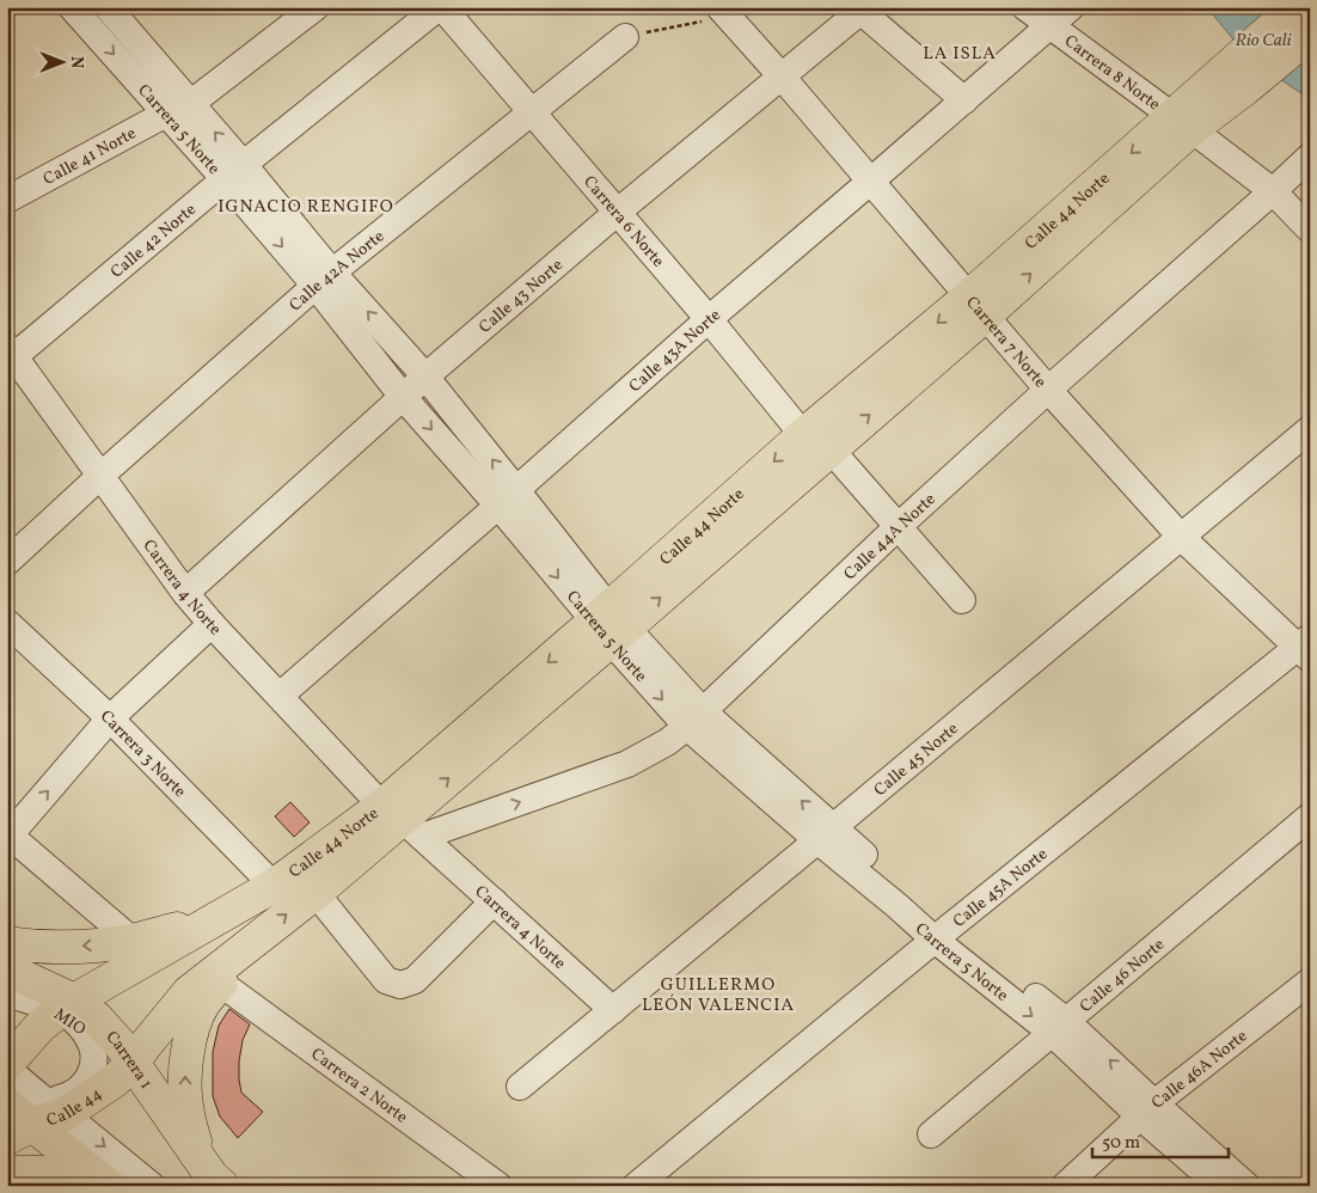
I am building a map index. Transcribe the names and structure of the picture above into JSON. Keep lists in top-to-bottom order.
{
  "streets": {
    "main road": ["Calle 44 Norte", "Carrera 1", "Calle 44"],
    "street": [
      "Carrera 8 Norte",
      "Carrera 5 Norte",
      "Calle 41 Norte",
      "Carrera 6 Norte",
      "Calle 42 Norte",
      "Calle 42A Norte",
      "Calle 43 Norte",
      "Carrera 7 Norte",
      "Calle 43A Norte",
      "Calle 44A Norte",
      "Carrera 4 Norte",
      "Carrera 3 Norte",
      "Calle 45 Norte",
      "Calle 45A Norte",
      "Calle 46 Norte",
      "MIO",
      "Calle 46A Norte",
      "Carrera 2 Norte"
    ]
  },
  "crossings": [
    ["Carrera 8 Norte", "Calle 44 Norte"],
    ["Carrera 8 Norte", "Calle 43A Norte"],
    ["Carrera 8 Norte", "Calle 44A Norte"],
    ["Carrera 5 Norte", "Calle 41 Norte"],
    ["Carrera 5 Norte", "Calle 44 Norte"],
    ["Carrera 5 Norte", "Calle 42 Norte"],
    ["Carrera 5 Norte", "Calle 42A Norte"],
    ["Carrera 5 Norte", "Calle 43 Norte"],
    ["Carrera 5 Norte", "Calle 43A Norte"],
    ["Carrera 5 Norte", "Calle 44A Norte"],
    ["Carrera 5 Norte", "Calle 45 Norte"],
    ["Carrera 5 Norte", "Calle 45A Norte"],
    ["Carrera 5 Norte", "Calle 46 Norte"],
    ["Carrera 5 Norte", "Calle 46A Norte"],
    ["Calle 44 Norte", "Carrera 6 Norte"],
    ["Calle 44 Norte", "Carrera 7 Norte"],
    ["Calle 44 Norte", "Calle 44A Norte"],
    ["Calle 44 Norte", "Carrera 4 Norte"],
    ["Calle 44 Norte", "Carrera 3 Norte"],
    ["Calle 44 Norte", "MIO"],
    ["Calle 44 Norte", "Carrera 1"],
    ["Calle 44 Norte", "Calle 44"],
    ["Carrera 6 Norte", "Calle 42 Norte"],
    ["Carrera 6 Norte", "Calle 42A Norte"],
    ["Carrera 6 Norte", "Calle 43 Norte"],
    ["Carrera 6 Norte", "Calle 43A Norte"],
    ["Carrera 6 Norte", "Calle 44A Norte"],
    ["Calle 42 Norte", "Carrera 4 Norte"],
    ["Calle 42A Norte", "Carrera 4 Norte"],
    ["Calle 43 Norte", "Carrera 7 Norte"],
    ["Calle 43 Norte", "Carrera 4 Norte"],
    ["Carrera 7 Norte", "Calle 43A Norte"],
    ["Carrera 7 Norte", "Calle 44A Norte"],
    ["Carrera 7 Norte", "Calle 45 Norte"],
    ["Carrera 7 Norte", "Calle 45A Norte"],
    ["Calle 43A Norte", "Carrera 4 Norte"],
    ["Calle 44A Norte", "Carrera 4 Norte"],
    ["Carrera 4 Norte", "Calle 45 Norte"],
    ["MIO", "Carrera 1"],
    ["Carrera 1", "Calle 44"]
  ],
  "districts": ["LA ISLA", "IGNACIO RENGIFO", "GUILLERMO LEÓN VALENCIA"],
  "water": ["Rio Cali"],
  "scale_bar": "50 m",
  "north": "right"
}
